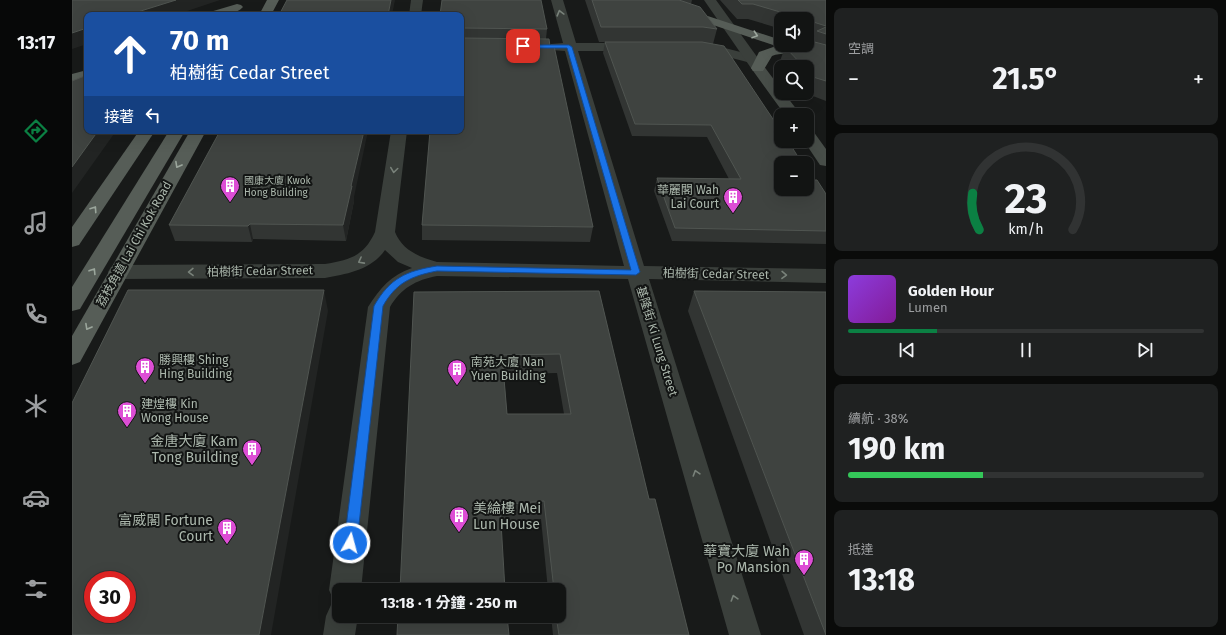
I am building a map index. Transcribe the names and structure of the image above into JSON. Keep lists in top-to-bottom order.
{
  "streets": {
    "main road": ["荔枝角道 Lai Chi Kok Road"],
    "street": ["柏樹街 Cedar Street", "基隆街 Ki Lung Street"]
  },
  "crossings": [
    ["荔枝角道 Lai Chi Kok Road", "柏樹街 Cedar Street"],
    ["柏樹街 Cedar Street", "基隆街 Ki Lung Street"]
  ],
  "one_way": ["基隆街 Ki Lung Street"],
  "places": {
    "building": [
      "國康大廈 Kwok Hong Building",
      "華麗閣 Wah Lai Court",
      "勝興樓 Shing Hing Building",
      "南苑大廈 Nan Yuen Building",
      "建煌樓 Kin Wong House",
      "金唐大廈 Kam Tong Building",
      "美綸樓 Mei Lun House",
      "富威閣 Fortune Court",
      "華寶大廈 Wah Po Mansion"
    ]
  },
  "page": {
    "tabs": "13:17",
    "tile": [
      "空調",
      ["續航 · 38%", "190 km"],
      ["抵達", "13:18"]
    ],
    "map_buttons": ["+", "−"],
    "turn": ["70 m", "柏樹街 Cedar Street"],
    "heat": ["−", "21.5°", "+"],
    "then": "接著",
    "song": ["Golden Hour", "Lumen"],
    "limit": "30",
    "trip": "13:18 · 1 分鐘 · 250 m",
    "gauge": ["23", "km/h"]
  }
}
